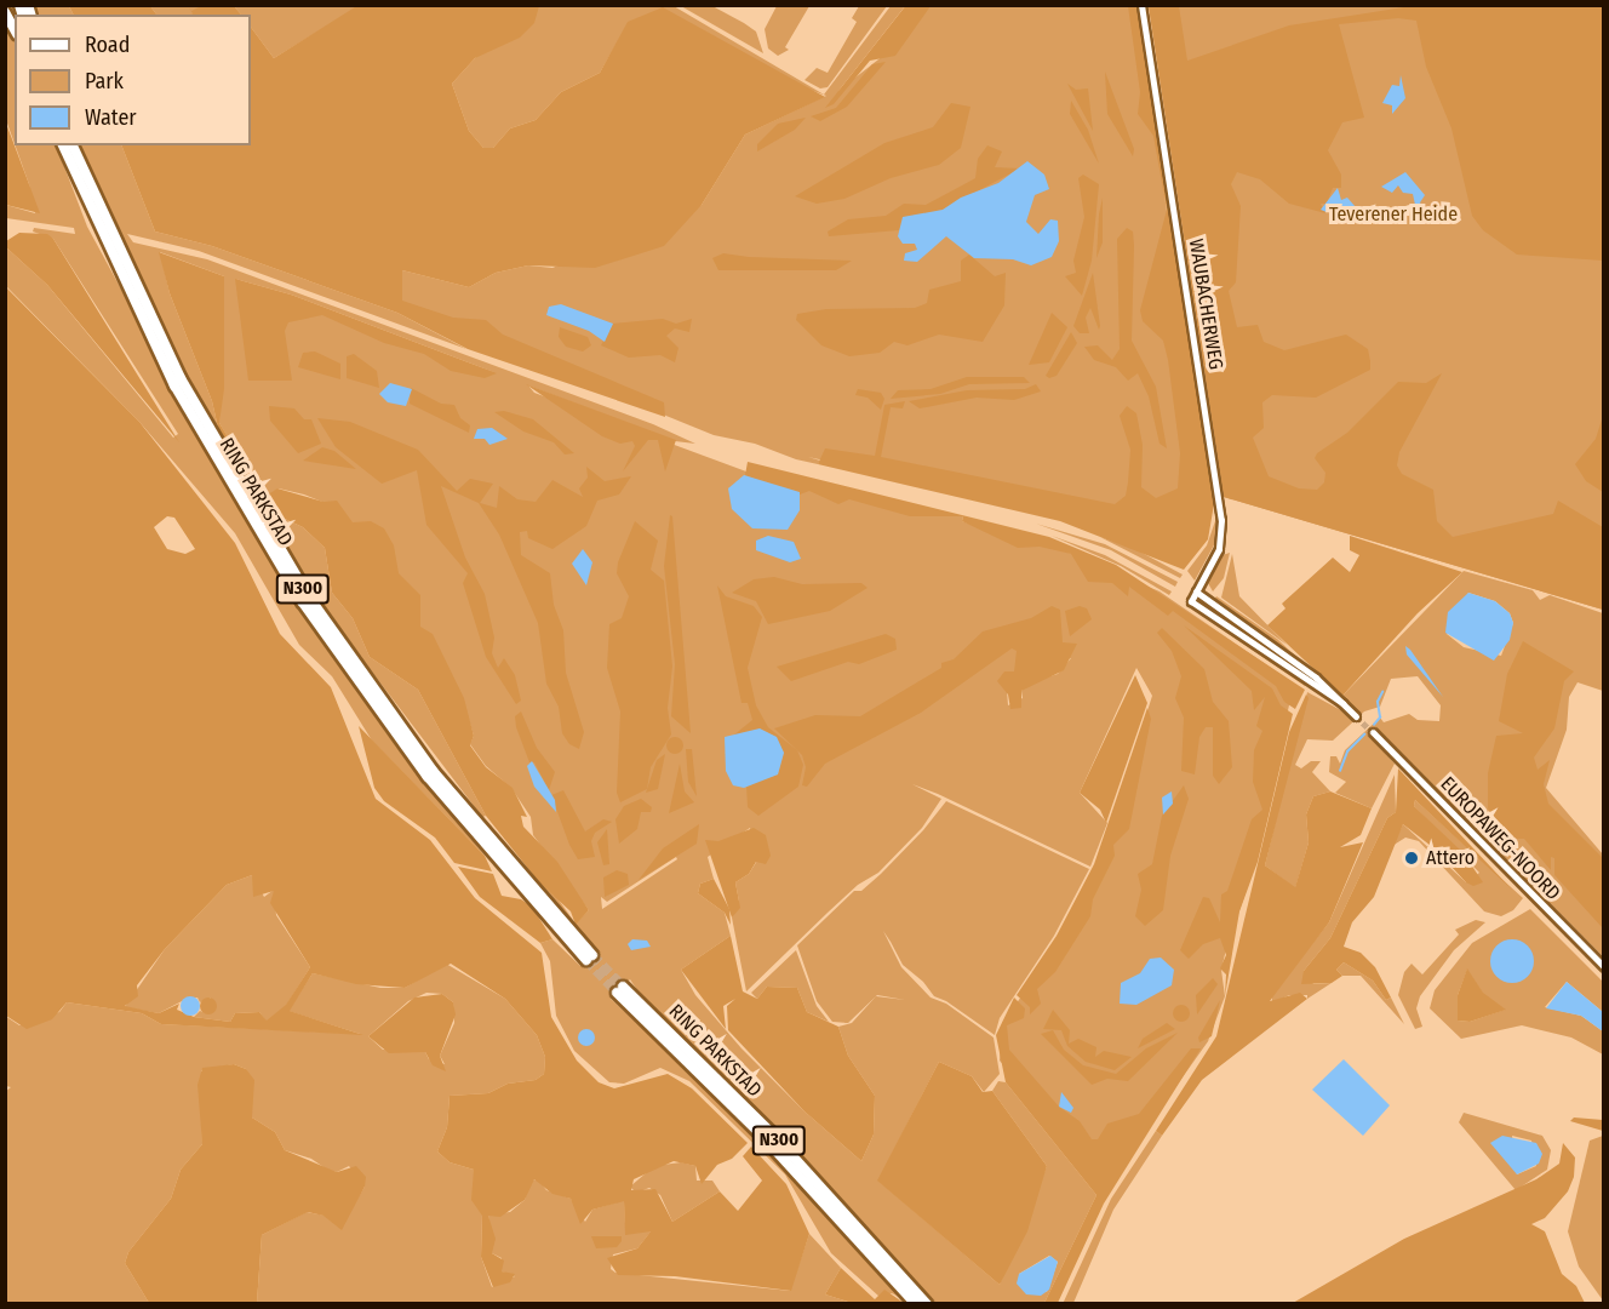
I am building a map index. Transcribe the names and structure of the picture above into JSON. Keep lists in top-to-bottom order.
{
  "streets": {
    "highway": ["RING PARKSTAD", "N300"],
    "street": ["WAUBACHERWEG", "EUROPAWEG-NOORD"]
  },
  "parks": ["Teverener Heide"],
  "places": ["Attero"],
  "legend": ["Road", "Park", "Water"]
}
